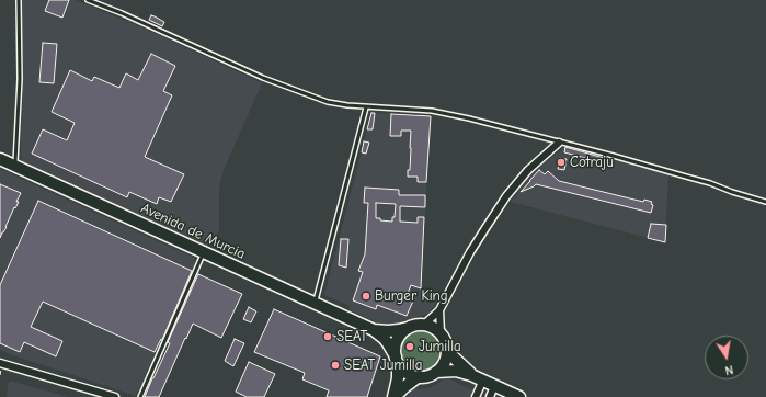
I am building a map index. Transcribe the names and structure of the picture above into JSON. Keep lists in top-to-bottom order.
{
  "streets": {
    "main road": ["Avenida de Murcia"]
  },
  "places": [
    "Cotraju",
    "Burger King",
    "SEAT",
    "Jumilla",
    "SEAT Jumilla"
  ],
  "north": "bottom"
}
